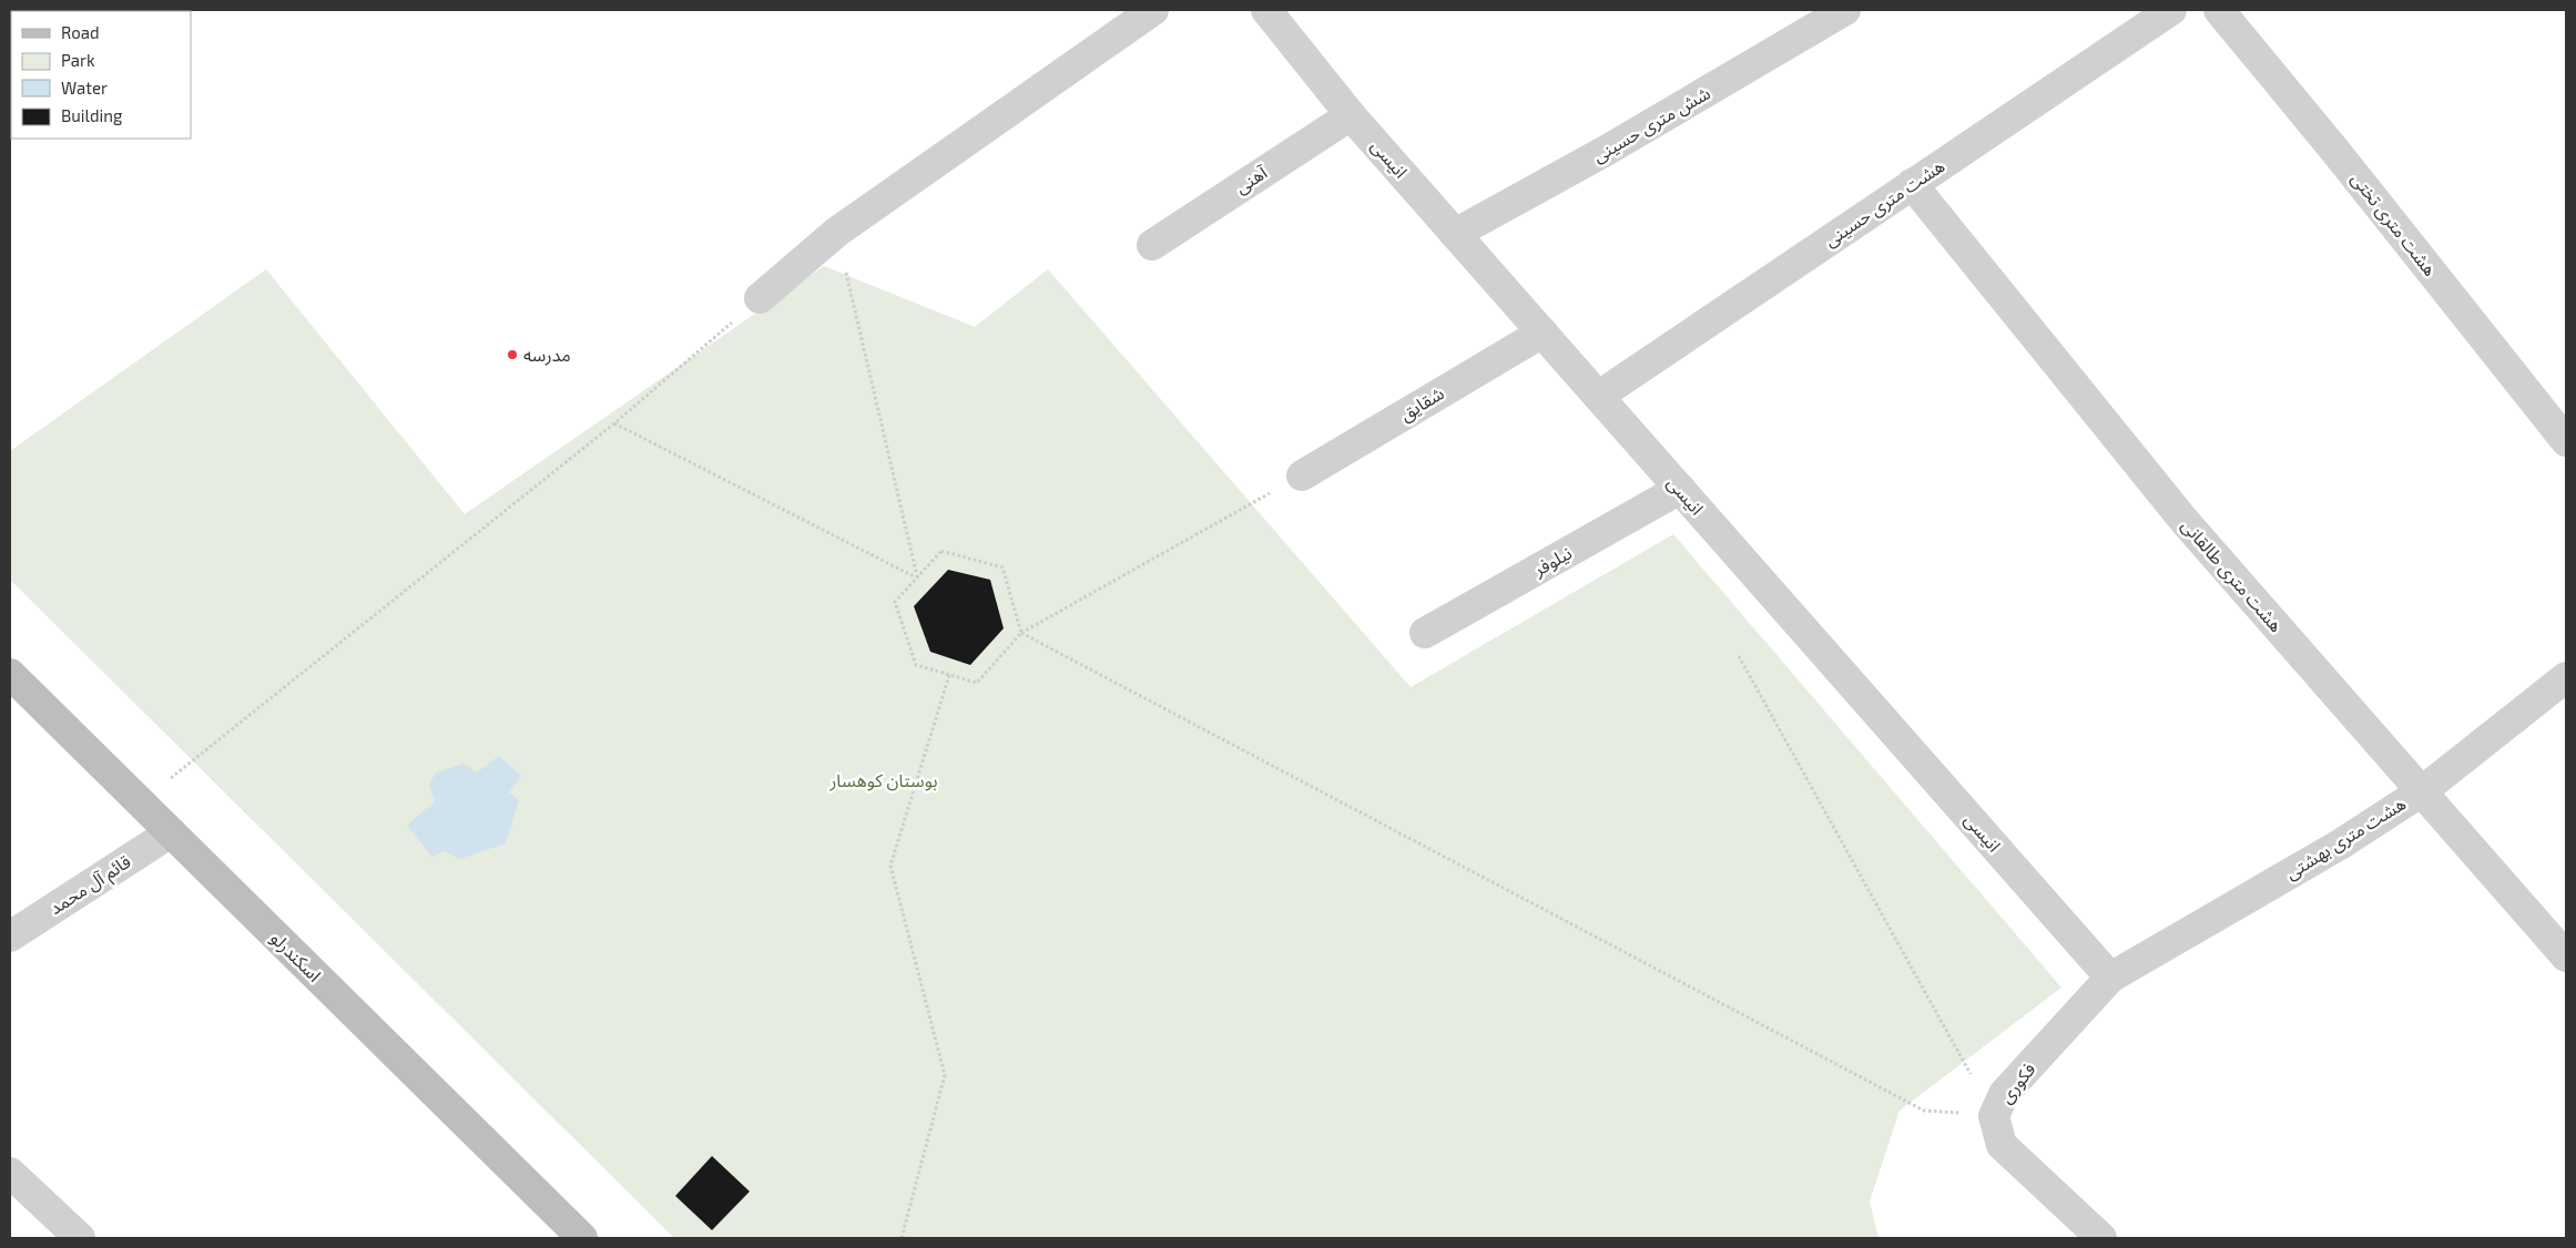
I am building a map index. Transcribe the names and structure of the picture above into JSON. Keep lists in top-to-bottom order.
{
  "streets": {
    "main road": ["اسکندرلو"],
    "street": [
      "شش متری حسینی",
      "انیسی",
      "آهنی",
      "هشت متری حسینی",
      "هشت متری تختی",
      "شقایق",
      "نیلوفر",
      "هشت متری طالقانی",
      "هشت متری بهشتی",
      "قائم آل محمد",
      "فکوری"
    ]
  },
  "crossings": [
    ["شش متری حسینی", "انیسی"],
    ["انیسی", "آهنی"],
    ["انیسی", "هشت متری حسینی"],
    ["انیسی", "شقایق"],
    ["انیسی", "نیلوفر"],
    ["انیسی", "هشت متری بهشتی"],
    ["انیسی", "فکوری"],
    ["هشت متری حسینی", "هشت متری طالقانی"],
    ["هشت متری طالقانی", "هشت متری بهشتی"],
    ["هشت متری بهشتی", "فکوری"],
    ["قائم آل محمد", "اسکندرلو"]
  ],
  "parks": ["بوستان کوهسار"],
  "places": ["مدرسه"],
  "legend": [
    "Road",
    "Park",
    "Water",
    "Building"
  ]
}
